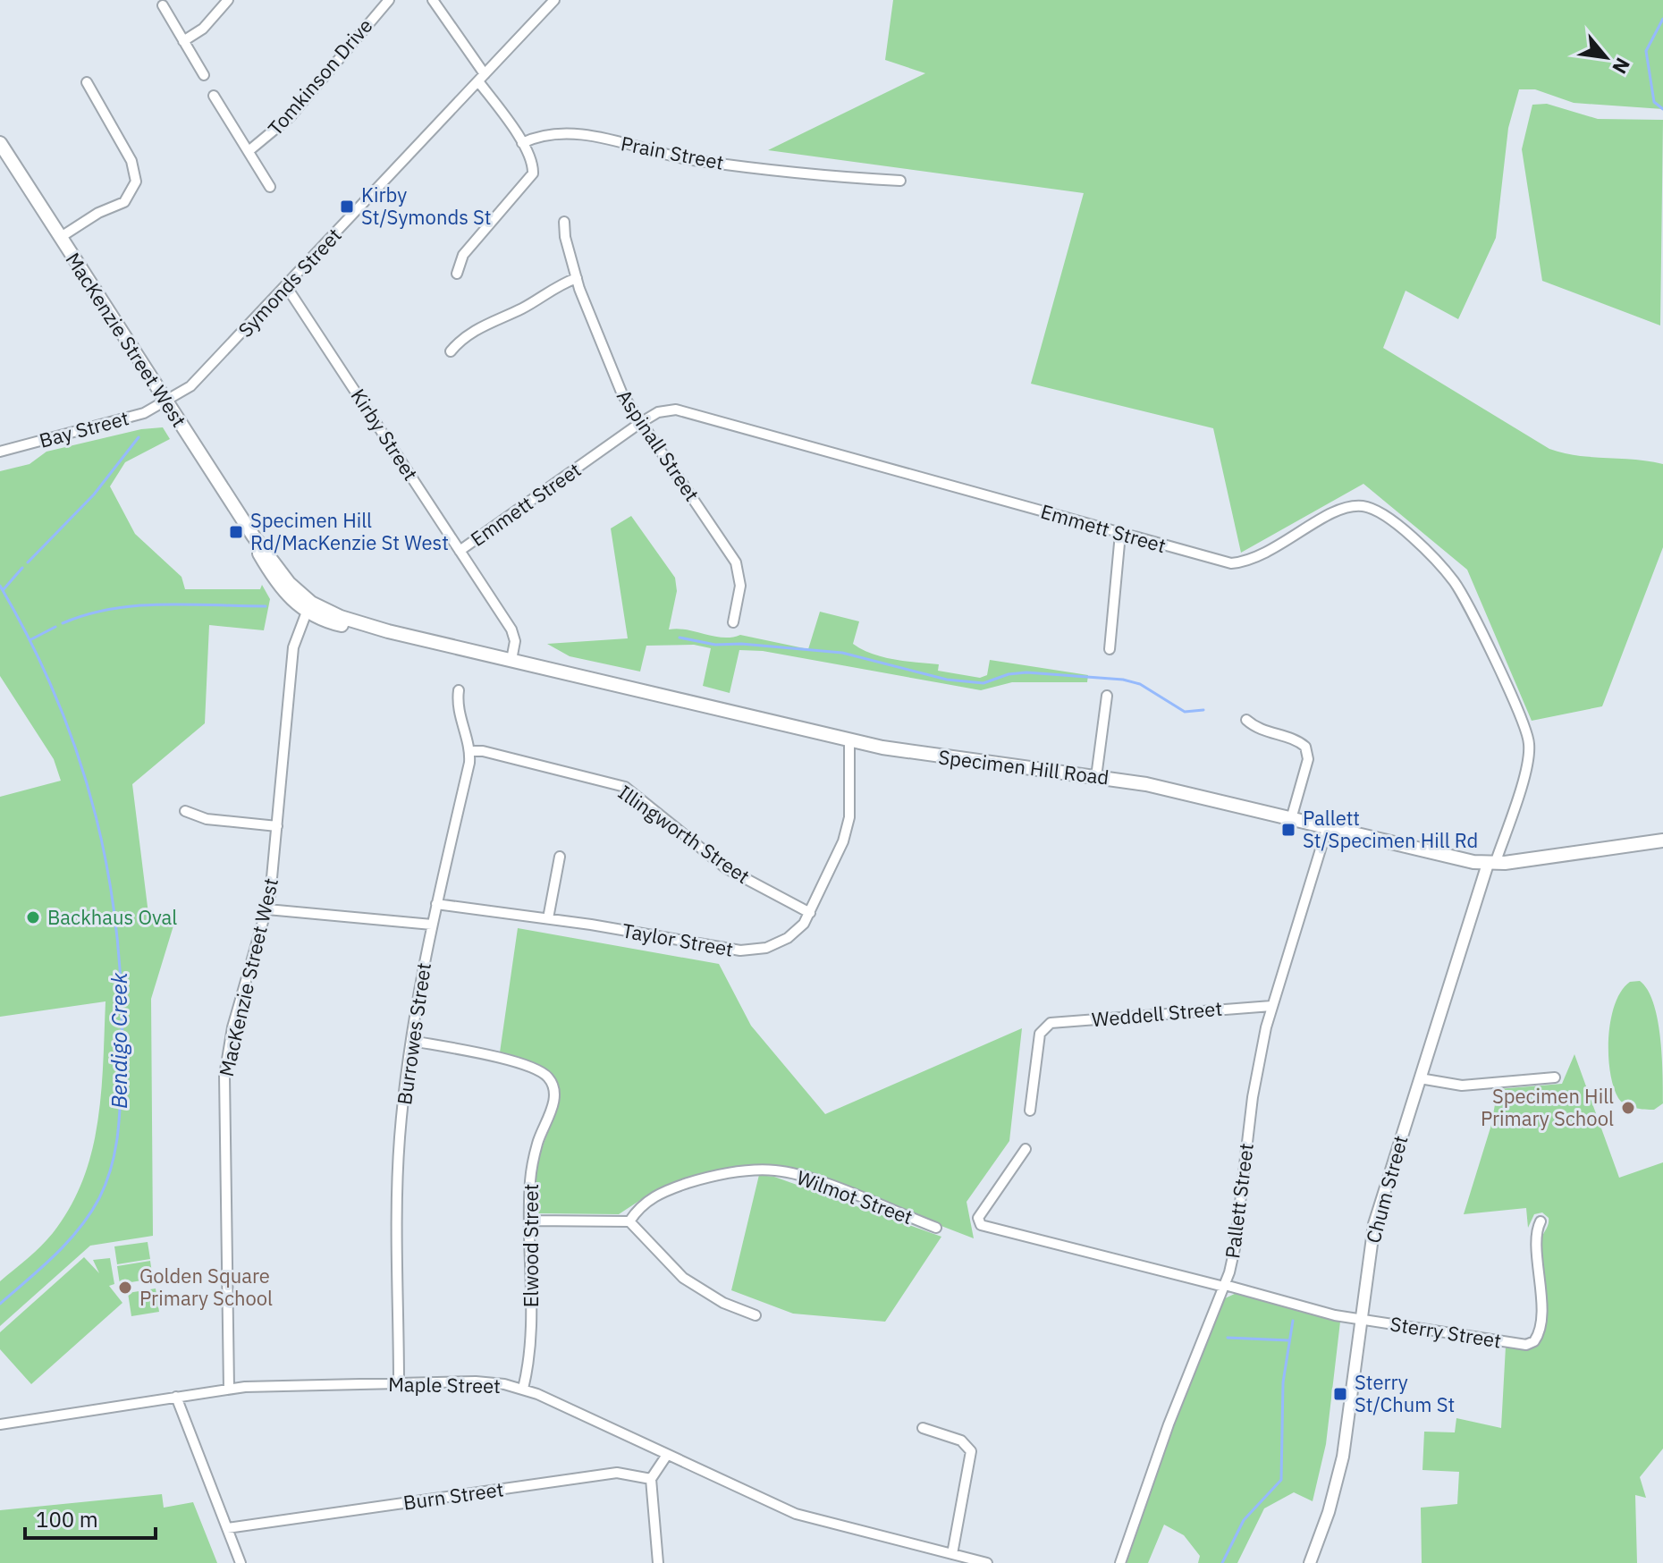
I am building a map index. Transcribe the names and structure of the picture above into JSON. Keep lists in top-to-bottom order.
{
  "streets": {
    "main road": ["MacKenzie Street West", "Specimen Hill Road"],
    "street": [
      "Tomkinson Drive",
      "Prain Street",
      "Symonds Street",
      "Bay Street",
      "Kirby Street",
      "Aspinall Street",
      "Emmett Street",
      "Illingworth Street",
      "Taylor Street",
      "Weddell Street",
      "Burrowes Street",
      "Chum Street",
      "Wilmot Street",
      "Pallett Street",
      "Elwood Street",
      "Sterry Street",
      "Maple Street",
      "Burn Street"
    ]
  },
  "crossings": [
    ["Symonds Street", "MacKenzie Street West"],
    ["Symonds Street", "Bay Street"],
    ["Symonds Street", "Kirby Street"],
    ["MacKenzie Street West", "Bay Street"],
    ["MacKenzie Street West", "Specimen Hill Road"],
    ["MacKenzie Street West", "Maple Street"],
    ["Kirby Street", "Emmett Street"],
    ["Kirby Street", "Specimen Hill Road"],
    ["Aspinall Street", "Emmett Street"],
    ["Emmett Street", "Specimen Hill Road"],
    ["Emmett Street", "Chum Street"],
    ["Specimen Hill Road", "Taylor Street"],
    ["Specimen Hill Road", "Chum Street"],
    ["Specimen Hill Road", "Pallett Street"],
    ["Illingworth Street", "Taylor Street"],
    ["Illingworth Street", "Burrowes Street"],
    ["Taylor Street", "Burrowes Street"],
    ["Weddell Street", "Pallett Street"],
    ["Burrowes Street", "Elwood Street"],
    ["Burrowes Street", "Maple Street"],
    ["Chum Street", "Sterry Street"],
    ["Elwood Street", "Maple Street"]
  ],
  "water": ["Bendigo Creek"],
  "places": {
    "transit": [
      "Kirby St/Symonds St",
      "Specimen Hill Rd/MacKenzie St West",
      "Pallett St/Specimen Hill Rd",
      "Sterry St/Chum St"
    ],
    "other": ["Backhaus Oval", "Specimen Hill Primary School", "Golden Square Primary School"]
  },
  "scale_bar": "100 m",
  "north": "bottom right"
}
